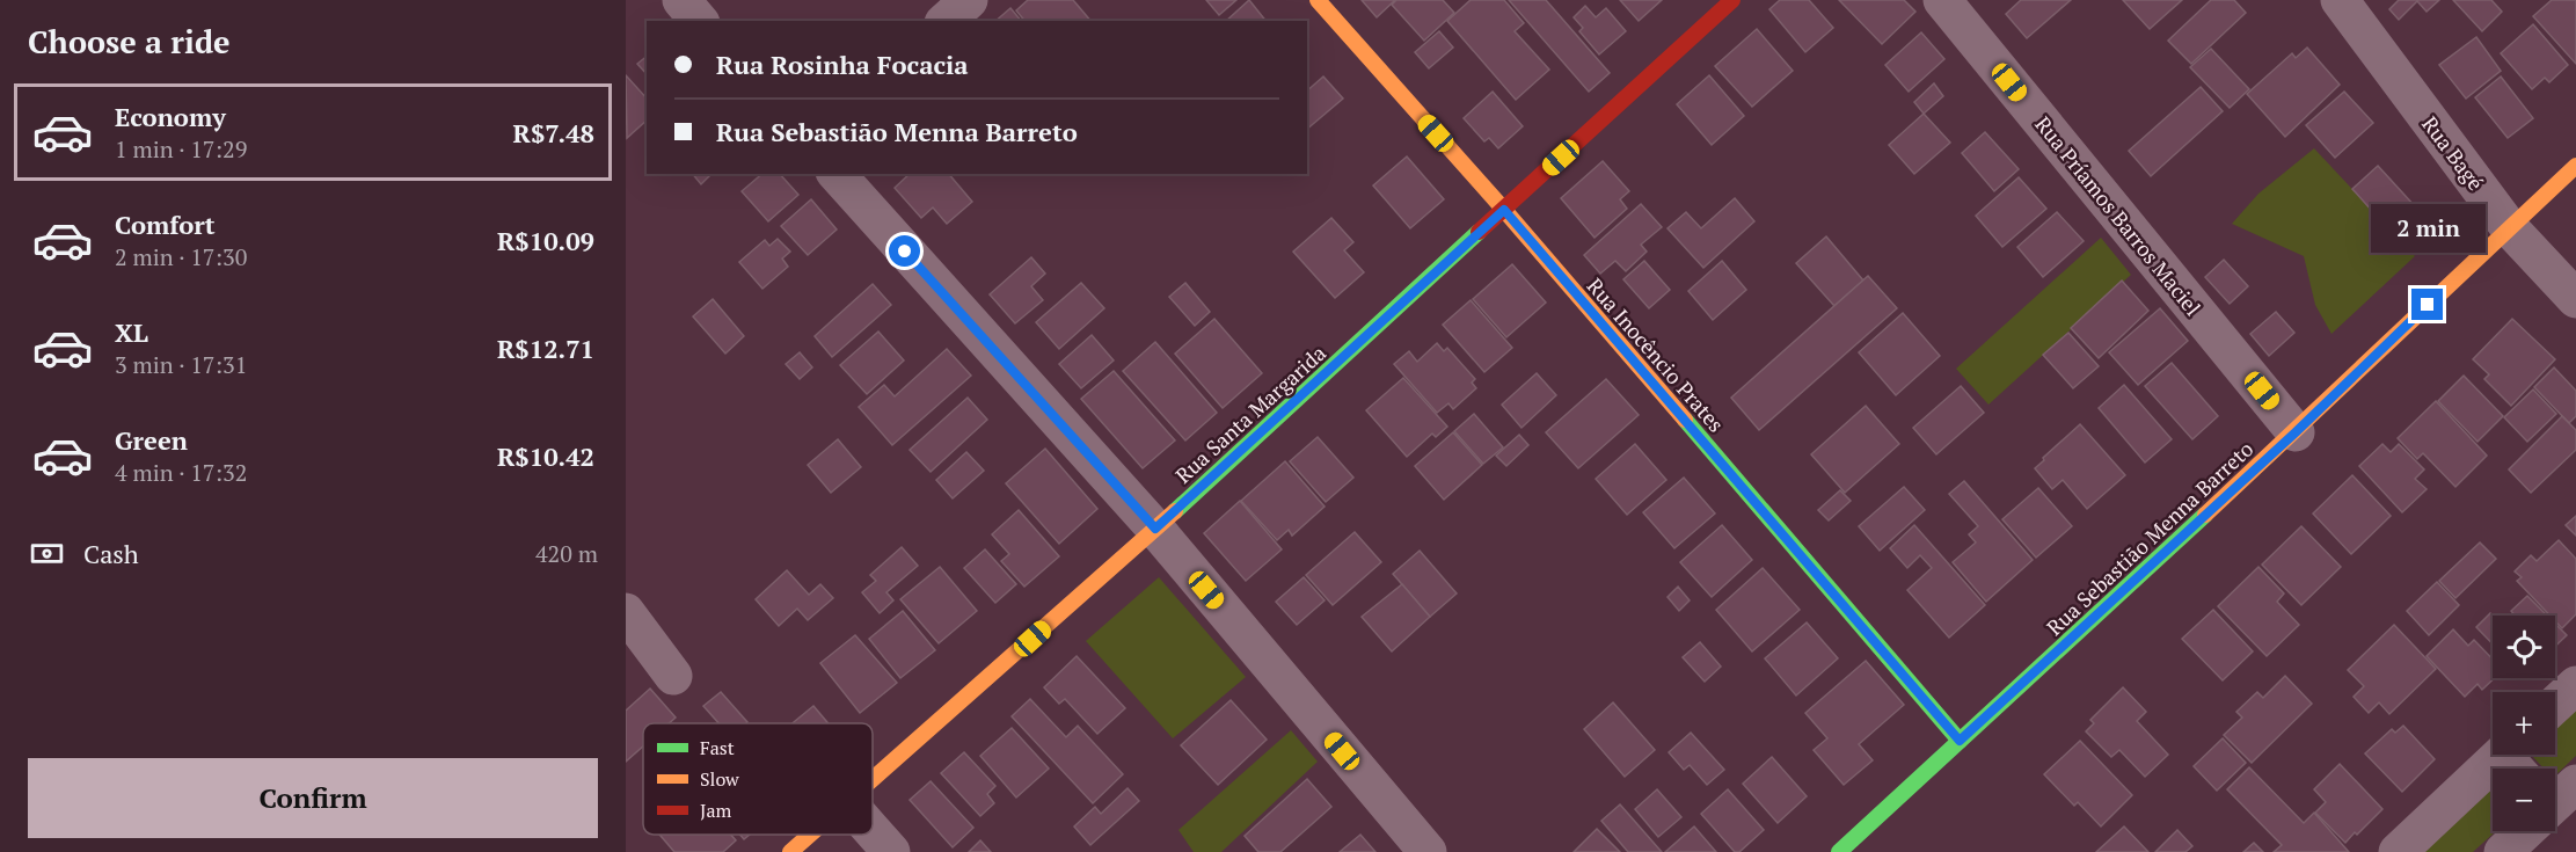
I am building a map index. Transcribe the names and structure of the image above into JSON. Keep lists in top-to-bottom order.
{
  "streets": {
    "street": [
      "Rua Bagé",
      "Rua Príamos Barros Maciel",
      "Rua Inocêncio Prates",
      "Rua Santa Margarida",
      "Rua Sebastião Menna Barreto"
    ]
  },
  "crossings": [
    ["Rua Bagé", "Rua Sebastião Menna Barreto"],
    ["Rua Príamos Barros Maciel", "Rua Sebastião Menna Barreto"],
    ["Rua Inocêncio Prates", "Rua Santa Margarida"],
    ["Rua Inocêncio Prates", "Rua Sebastião Menna Barreto"]
  ],
  "legend": ["Fast", "Slow", "Jam"],
  "page": {
    "heading": "Choose a ride",
    "banner": ["Rua Rosinha Focacia", "Rua Sebastião Menna Barreto"],
    "list": [
      {
        "name": "Economy",
        "note": "1 min · 17:29",
        "value": "R$7.48"
      },
      {
        "name": "Comfort",
        "note": "2 min · 17:30",
        "value": "R$10.09"
      },
      {
        "name": "XL",
        "note": "3 min · 17:31",
        "value": "R$12.71"
      },
      {
        "name": "Green",
        "note": "4 min · 17:32",
        "value": "R$10.42"
      }
    ],
    "bubble": "2 min",
    "pay": ["Cash", "420 m"],
    "map_buttons": ["+", "−"],
    "buttons": "Confirm"
  }
}
